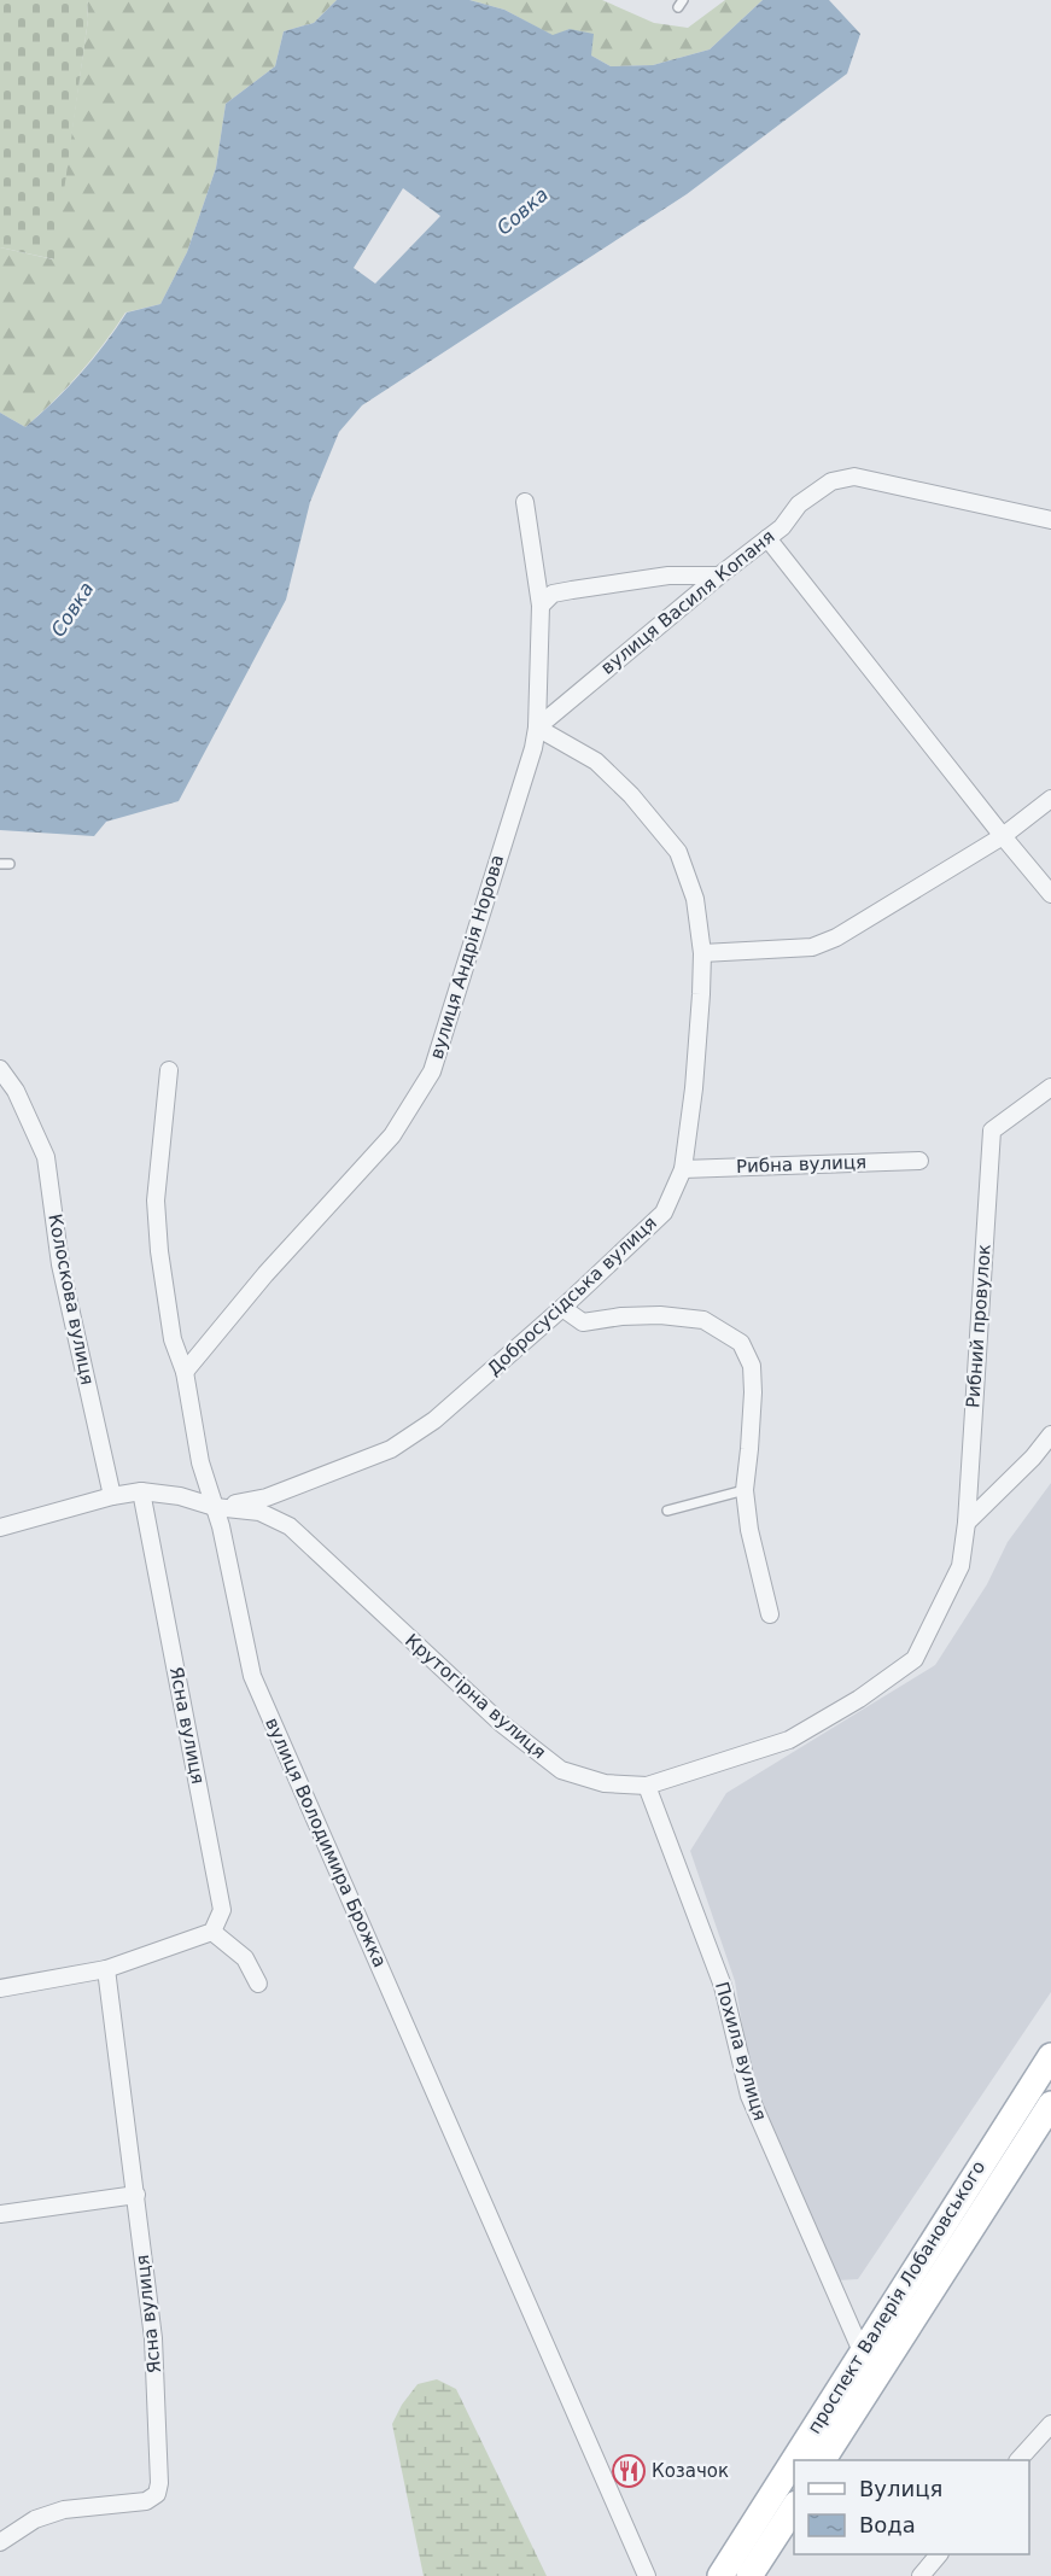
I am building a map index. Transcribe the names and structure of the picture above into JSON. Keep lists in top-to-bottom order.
{
  "streets": {
    "main road": ["проспект Валерія Лобановського"],
    "street": [
      "вулиця Василя Копаня",
      "вулиця Андрія Норова",
      "Рибна вулиця",
      "Добросусідська вулиця",
      "Колоскова вулиця",
      "Рибний провулок",
      "Крутогірна вулиця",
      "Ясна вулиця",
      "вулиця Володимира Брожка",
      "Похила вулиця"
    ]
  },
  "crossings": [
    ["вулиця Василя Копаня", "вулиця Андрія Норова"],
    ["вулиця Василя Копаня", "Добросусідська вулиця"],
    ["вулиця Андрія Норова", "Добросусідська вулиця"],
    ["вулиця Андрія Норова", "вулиця Володимира Брожка"],
    ["Рибна вулиця", "Добросусідська вулиця"],
    ["Добросусідська вулиця", "Крутогірна вулиця"],
    ["Добросусідська вулиця", "вулиця Володимира Брожка"],
    ["Колоскова вулиця", "Крутогірна вулиця"],
    ["Рибний провулок", "Крутогірна вулиця"],
    ["Крутогірна вулиця", "Ясна вулиця"],
    ["Крутогірна вулиця", "вулиця Володимира Брожка"],
    ["Крутогірна вулиця", "Похила вулиця"],
    ["Похила вулиця", "проспект Валерія Лобановського"]
  ],
  "water": ["Совка"],
  "places": {
    "restaurant": ["Козачок"]
  },
  "legend": ["Вулиця", "Вода"]
}
